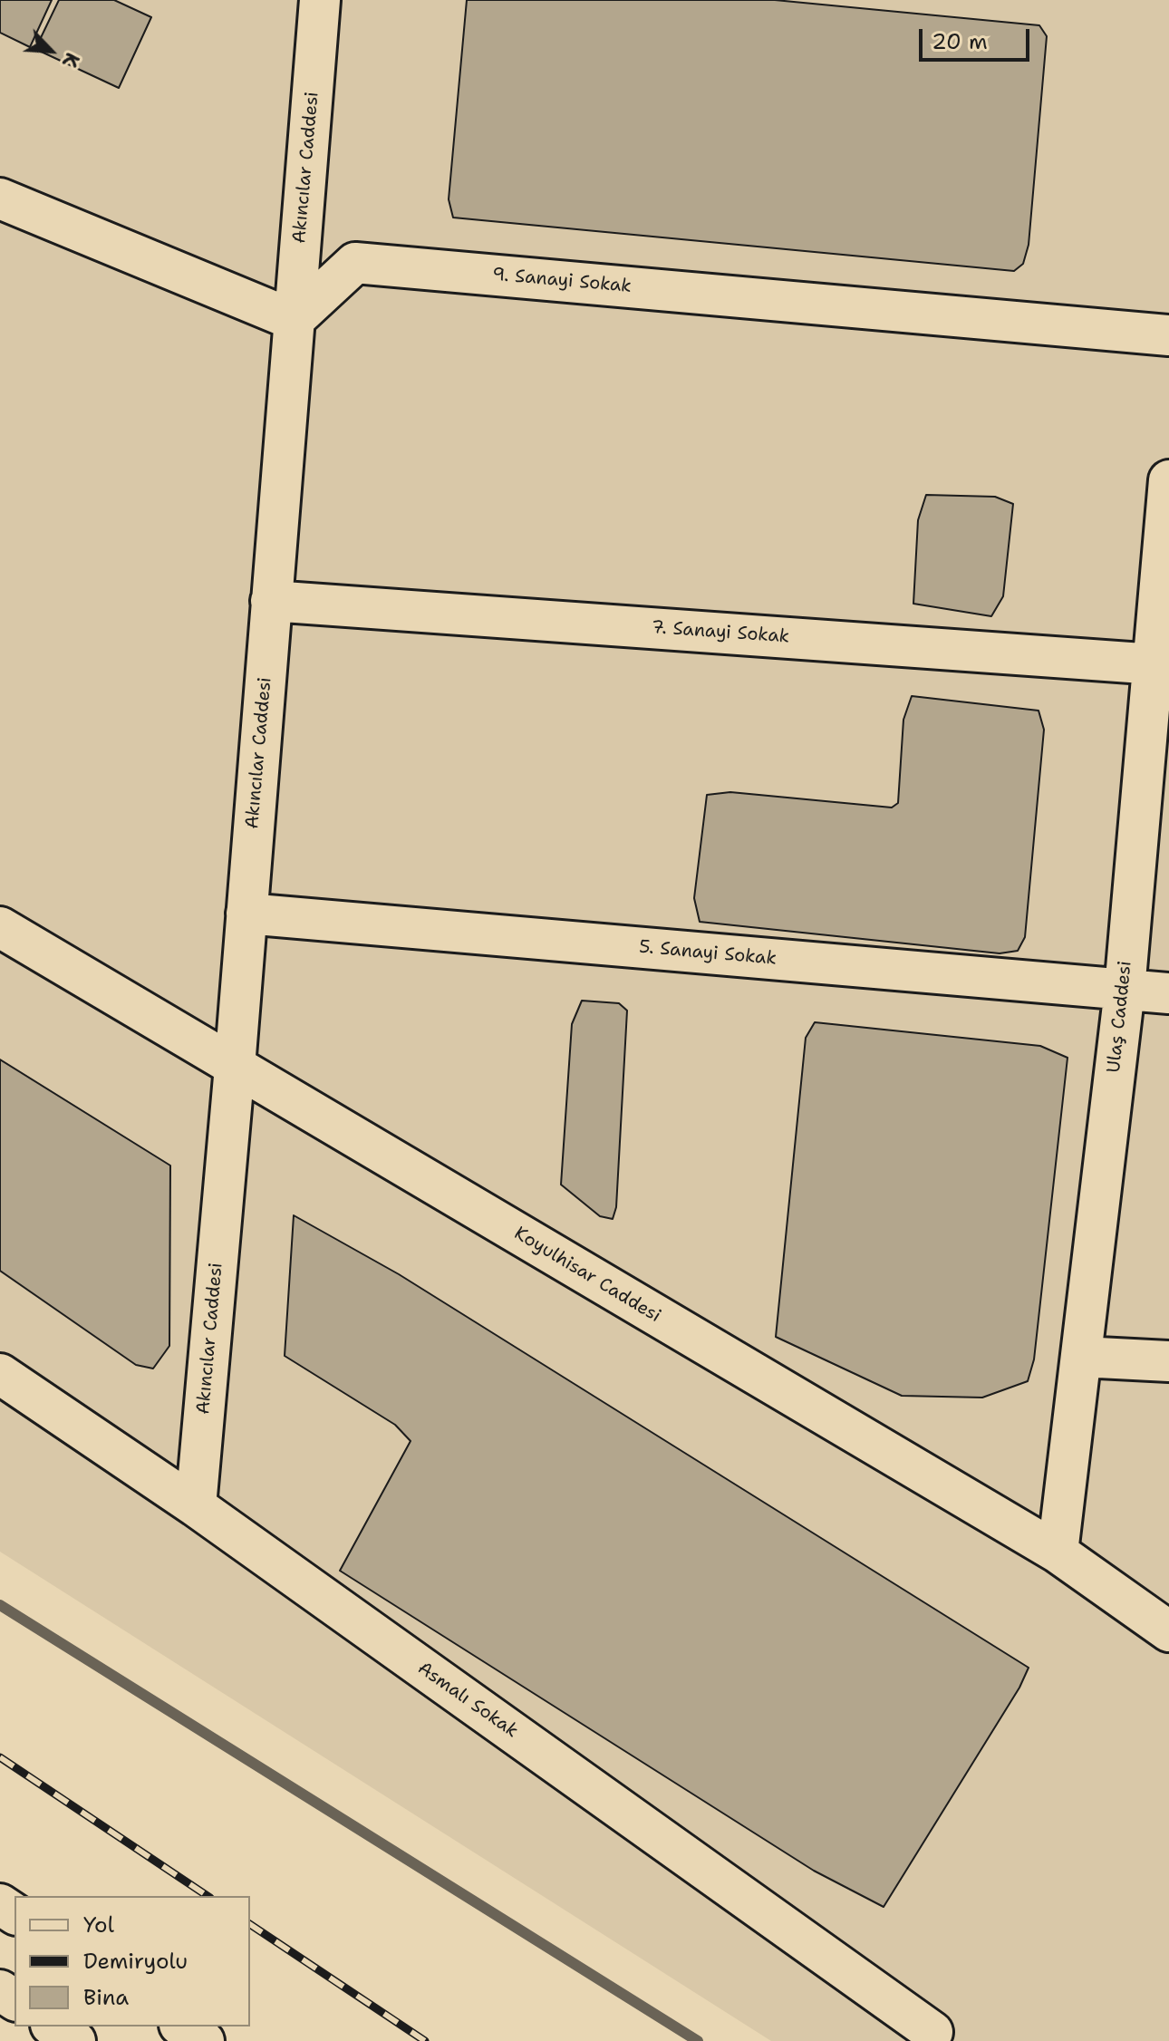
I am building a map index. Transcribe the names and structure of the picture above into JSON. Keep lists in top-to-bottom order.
{
  "streets": {
    "main road": [
      "Akıncılar Caddesi",
      "9. Sanayi Sokak",
      "7. Sanayi Sokak",
      "5. Sanayi Sokak",
      "Ulaş Caddesi",
      "Koyulhisar Caddesi",
      "Asmalı Sokak"
    ]
  },
  "crossings": [
    ["Akıncılar Caddesi", "9. Sanayi Sokak"],
    ["Akıncılar Caddesi", "7. Sanayi Sokak"],
    ["Akıncılar Caddesi", "5. Sanayi Sokak"],
    ["Akıncılar Caddesi", "Koyulhisar Caddesi"],
    ["Akıncılar Caddesi", "Asmalı Sokak"],
    ["7. Sanayi Sokak", "Ulaş Caddesi"],
    ["5. Sanayi Sokak", "Ulaş Caddesi"],
    ["Ulaş Caddesi", "Koyulhisar Caddesi"]
  ],
  "legend": ["Yol", "Demiryolu", "Bina"],
  "scale_bar": "20 m",
  "north": "bottom right"
}
